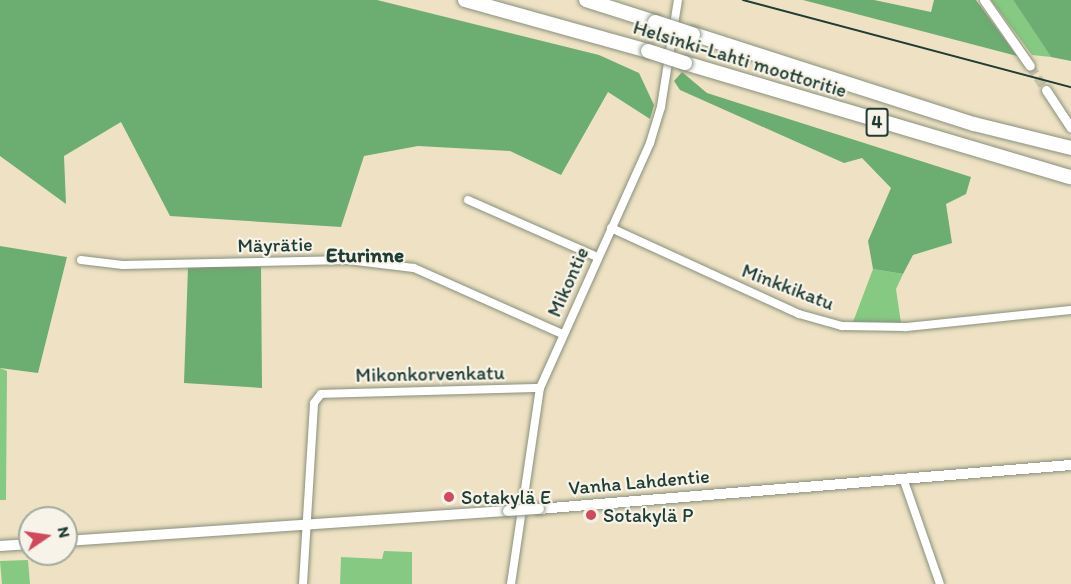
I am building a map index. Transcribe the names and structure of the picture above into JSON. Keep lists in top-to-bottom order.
{
  "streets": {
    "highway": ["Helsinki-Lahti moottoritie", "4"],
    "main road": ["Vanha Lahdentie"],
    "street": [
      "Mäyrätie",
      "Mikontie",
      "Minkkikatu",
      "Mikonkorvenkatu"
    ]
  },
  "crossings": [
    ["Mäyrätie", "Mikontie"],
    ["Mikontie", "Minkkikatu"],
    ["Mikontie", "Mikonkorvenkatu"],
    ["Mikonkorvenkatu", "Vanha Lahdentie"]
  ],
  "districts": ["Eturinne"],
  "places": ["Sotakylä E", "Sotakylä P"],
  "north": "right"
}
